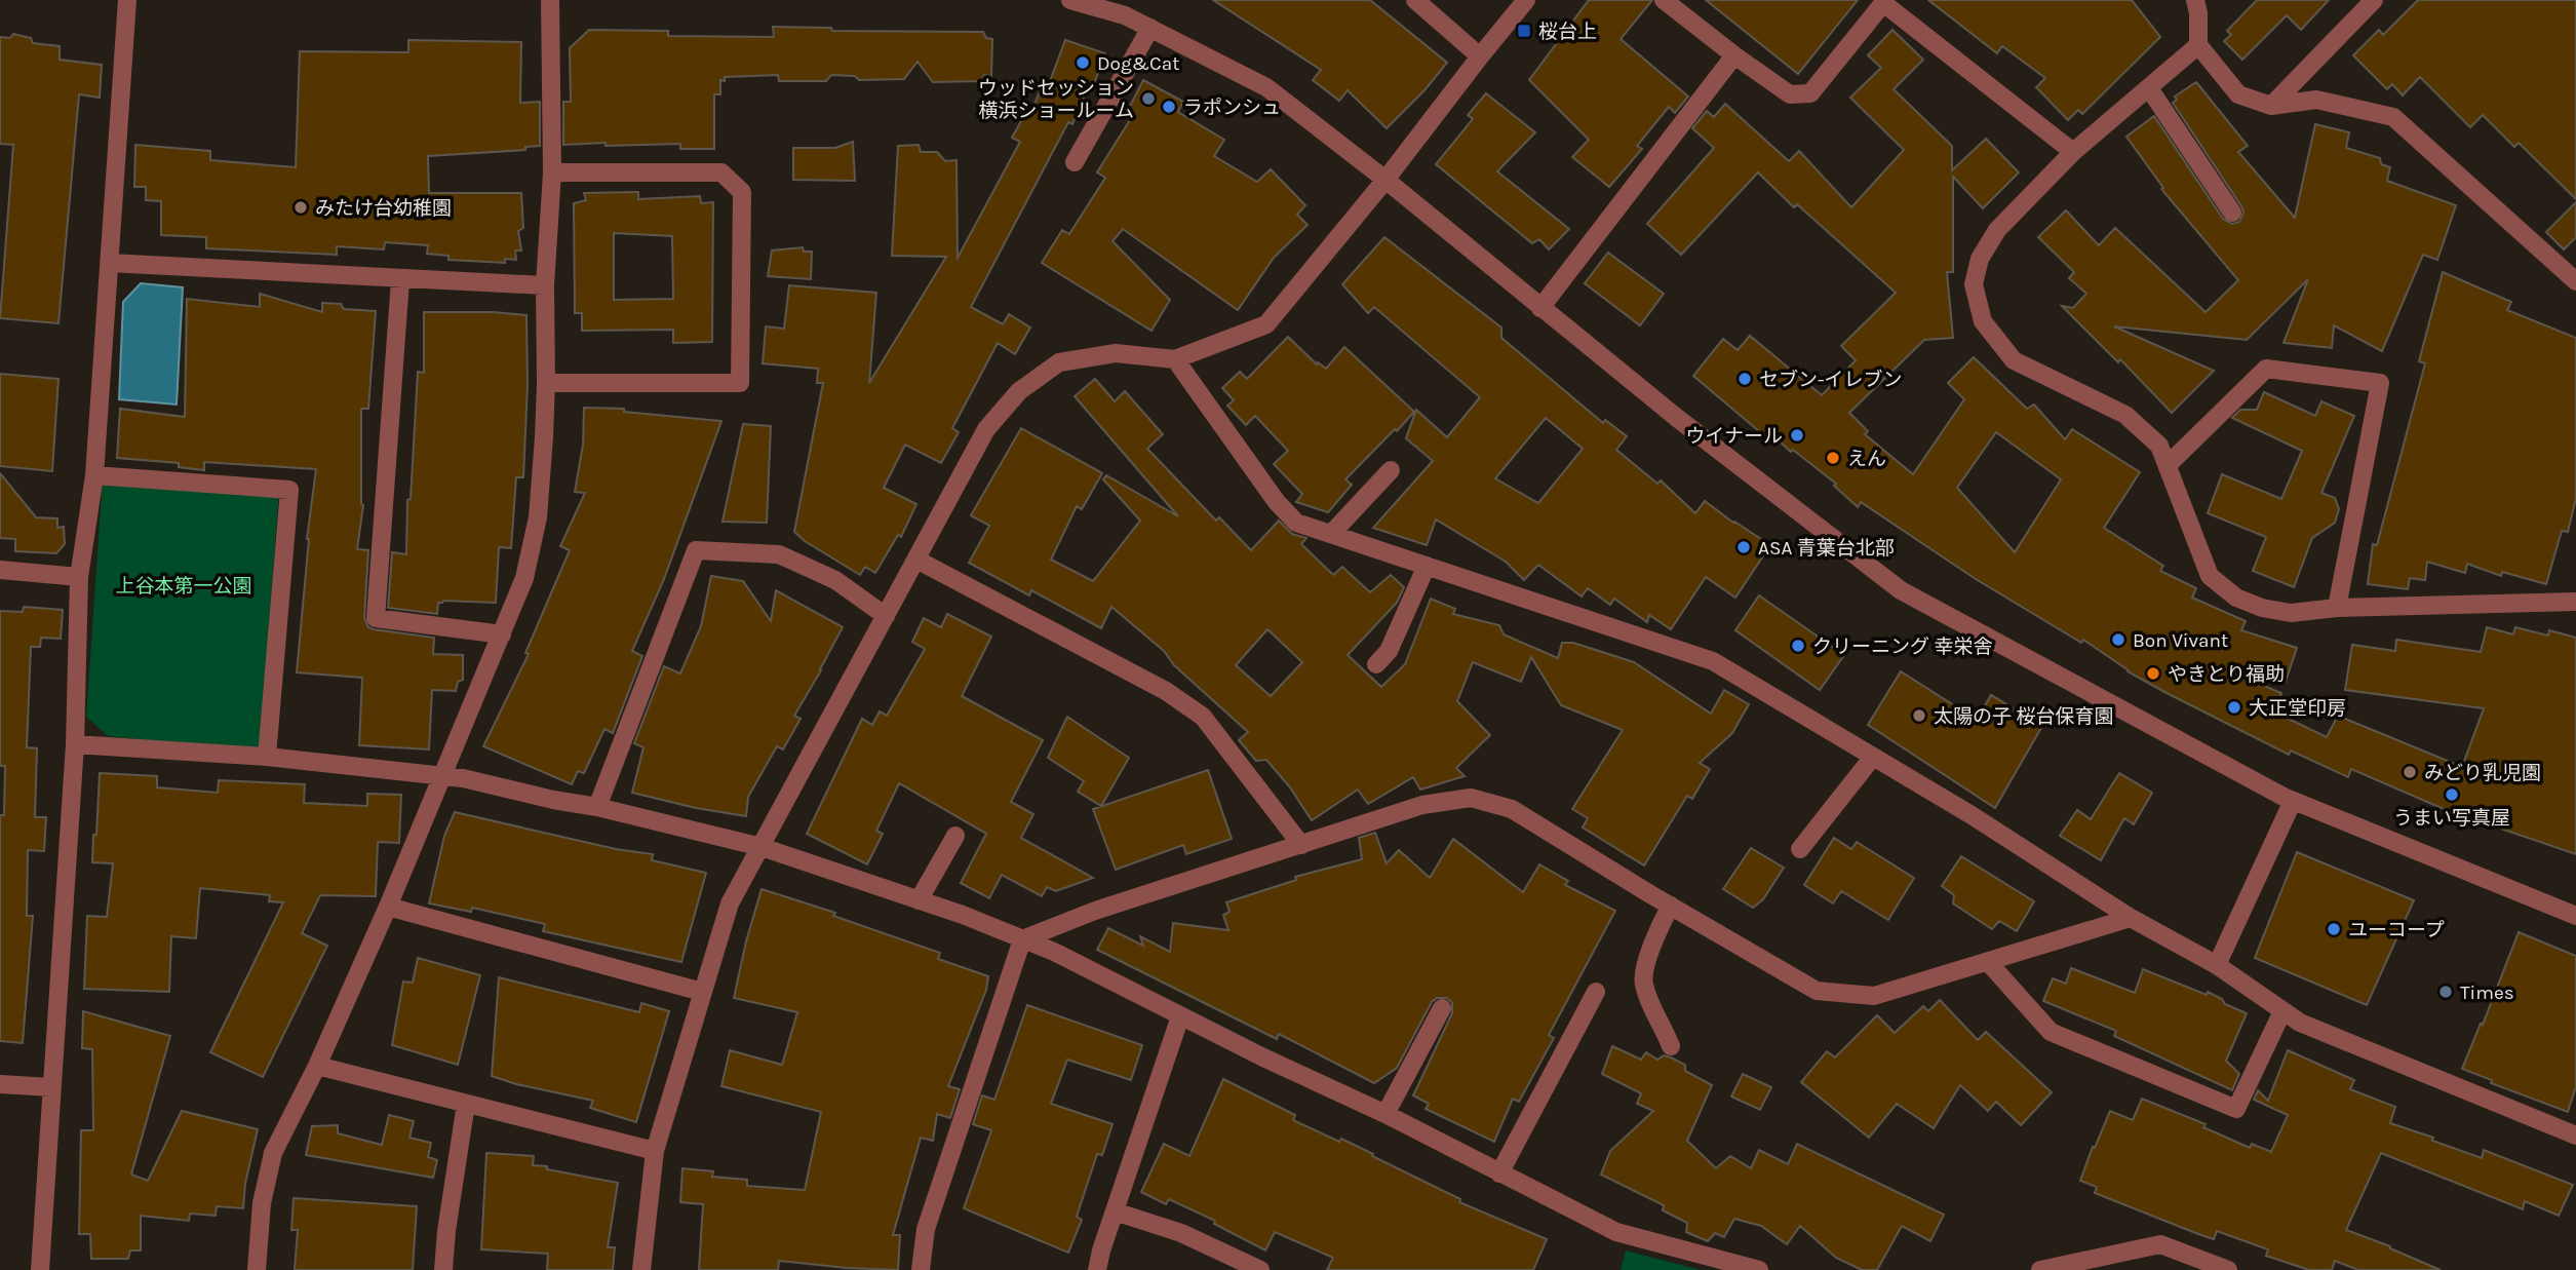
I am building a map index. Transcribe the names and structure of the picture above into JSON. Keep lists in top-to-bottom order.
{
  "parks": ["上谷本第一公園"],
  "places": {
    "transit": ["桜台上"],
    "other": [
      "Dog&Cat",
      "ウッドセッション 横浜ショールーム",
      "ラポンシュ",
      "みたけ台幼稚園",
      "セブン-イレブン",
      "ウイナール",
      "えん",
      "ASA 青葉台北部",
      "Bon Vivant",
      "クリーニング 幸栄舎",
      "やきとり福助",
      "大正堂印房",
      "太陽の子 桜台保育園",
      "みどり乳児園",
      "うまい写真屋",
      "ユーコープ",
      "Times"
    ]
  }
}
